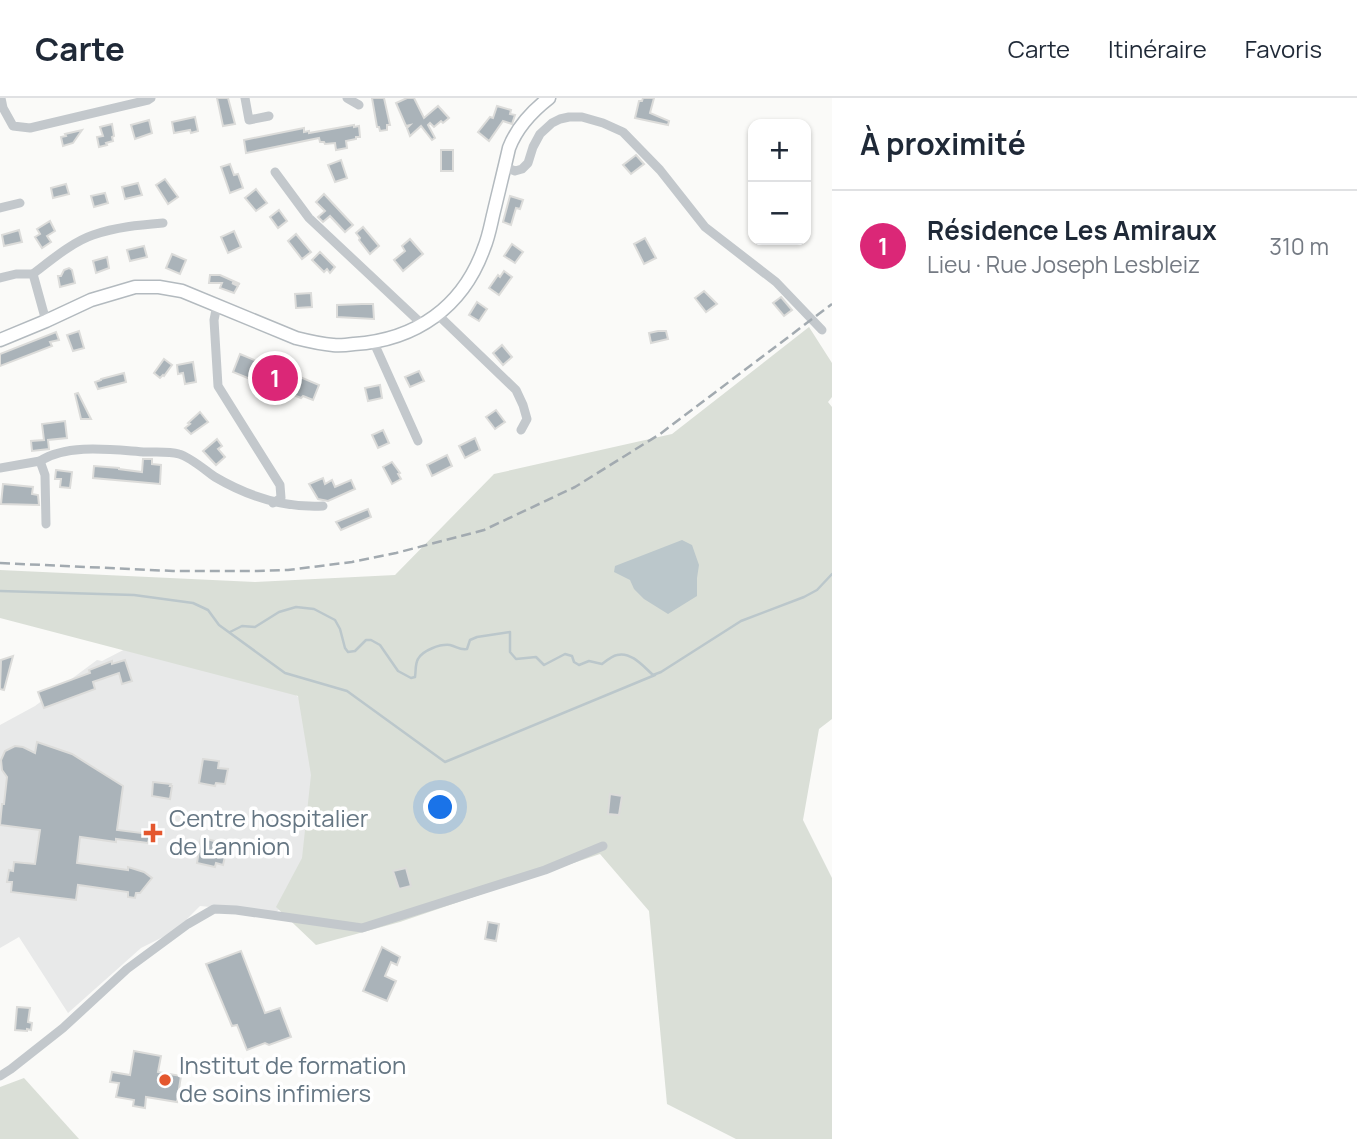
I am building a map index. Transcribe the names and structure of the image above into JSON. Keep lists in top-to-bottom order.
{
  "places": {
    "health": ["Centre hospitalier de Lannion"],
    "other": ["Institut de formation de soins infimiers"]
  },
  "page": {
    "header": "Carte",
    "nav": ["Carte", "Itinéraire", "Favoris"],
    "heading": "À proximité",
    "map_buttons": ["+", "−"],
    "list": [
      {
        "mark": "1",
        "name": "Résidence Les Amiraux",
        "note": "Lieu · Rue Joseph Lesbleiz",
        "value": "310 m"
      }
    ],
    "pins": "1"
  }
}
